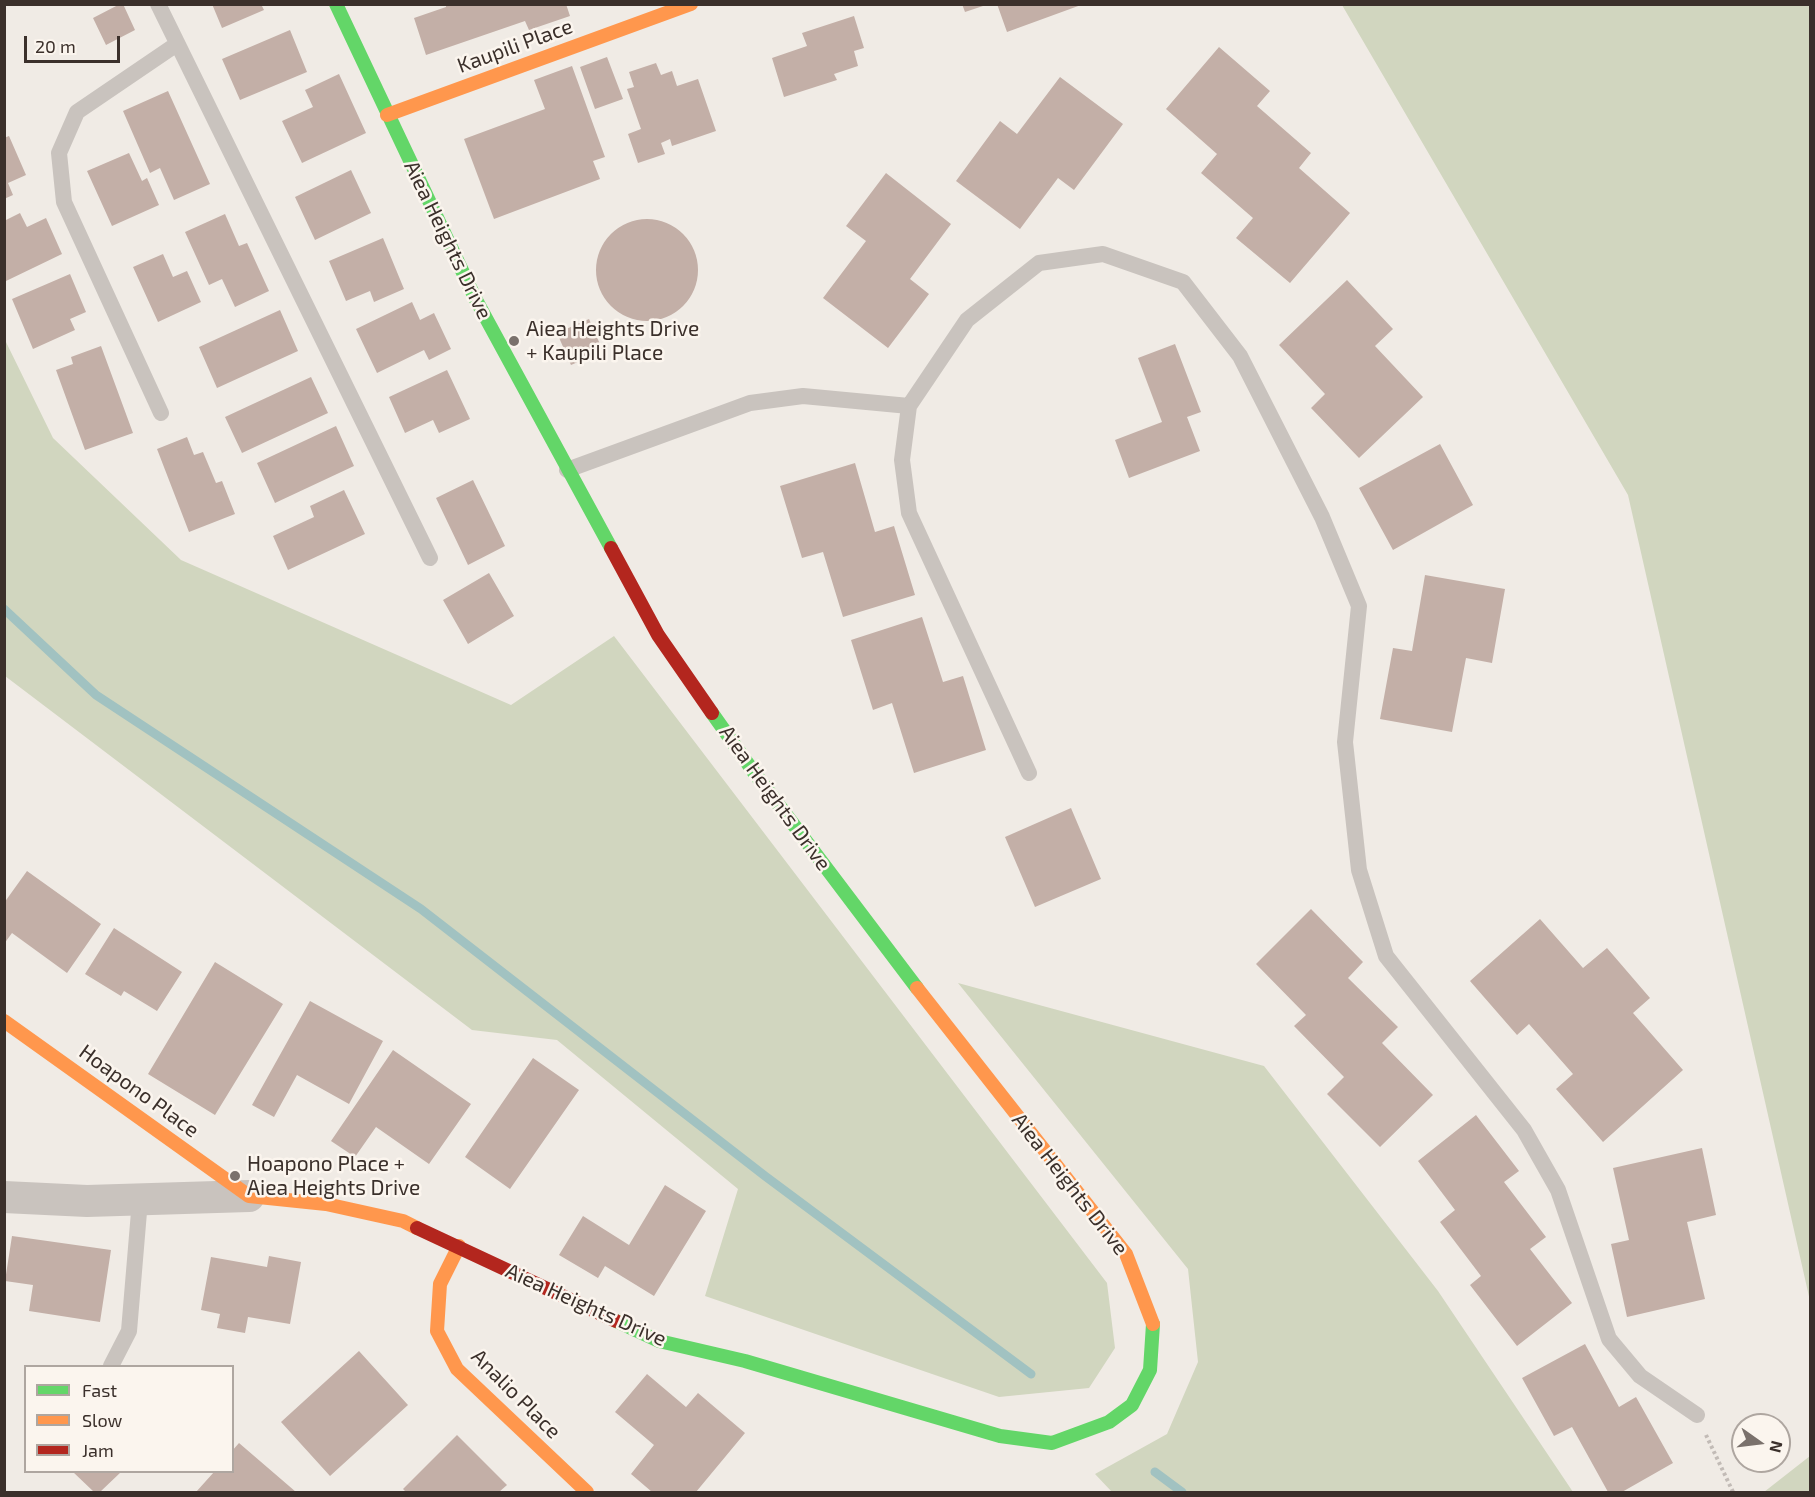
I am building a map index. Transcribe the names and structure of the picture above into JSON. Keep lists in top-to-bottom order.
{
  "streets": {
    "street": [
      "Kaupili Place",
      "Aiea Heights Drive",
      "Hoapono Place",
      "Analio Place"
    ]
  },
  "crossings": [
    ["Kaupili Place", "Aiea Heights Drive"],
    ["Aiea Heights Drive", "Hoapono Place"],
    ["Aiea Heights Drive", "Analio Place"]
  ],
  "places": ["Aiea Heights Drive + Kaupili Place", "Hoapono Place + Aiea Heights Drive"],
  "legend": ["Fast", "Slow", "Jam"],
  "scale_bar": "20 m",
  "north": "right"
}
